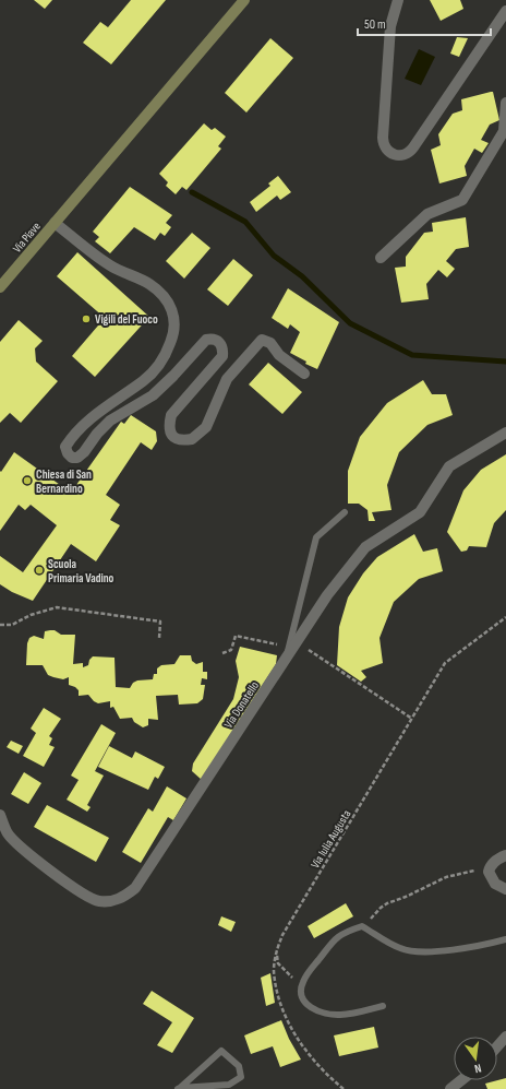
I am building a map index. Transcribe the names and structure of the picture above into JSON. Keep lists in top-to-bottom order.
{
  "streets": {
    "main road": ["Via Piave"],
    "street": ["Via Donatello"],
    "path": ["Via Iulia Augusta"]
  },
  "places": ["Vigili del Fuoco", "Chiesa di San Bernardino", "Scuola Primaria Vadino"],
  "scale_bar": "50 m",
  "north": "bottom"
}
